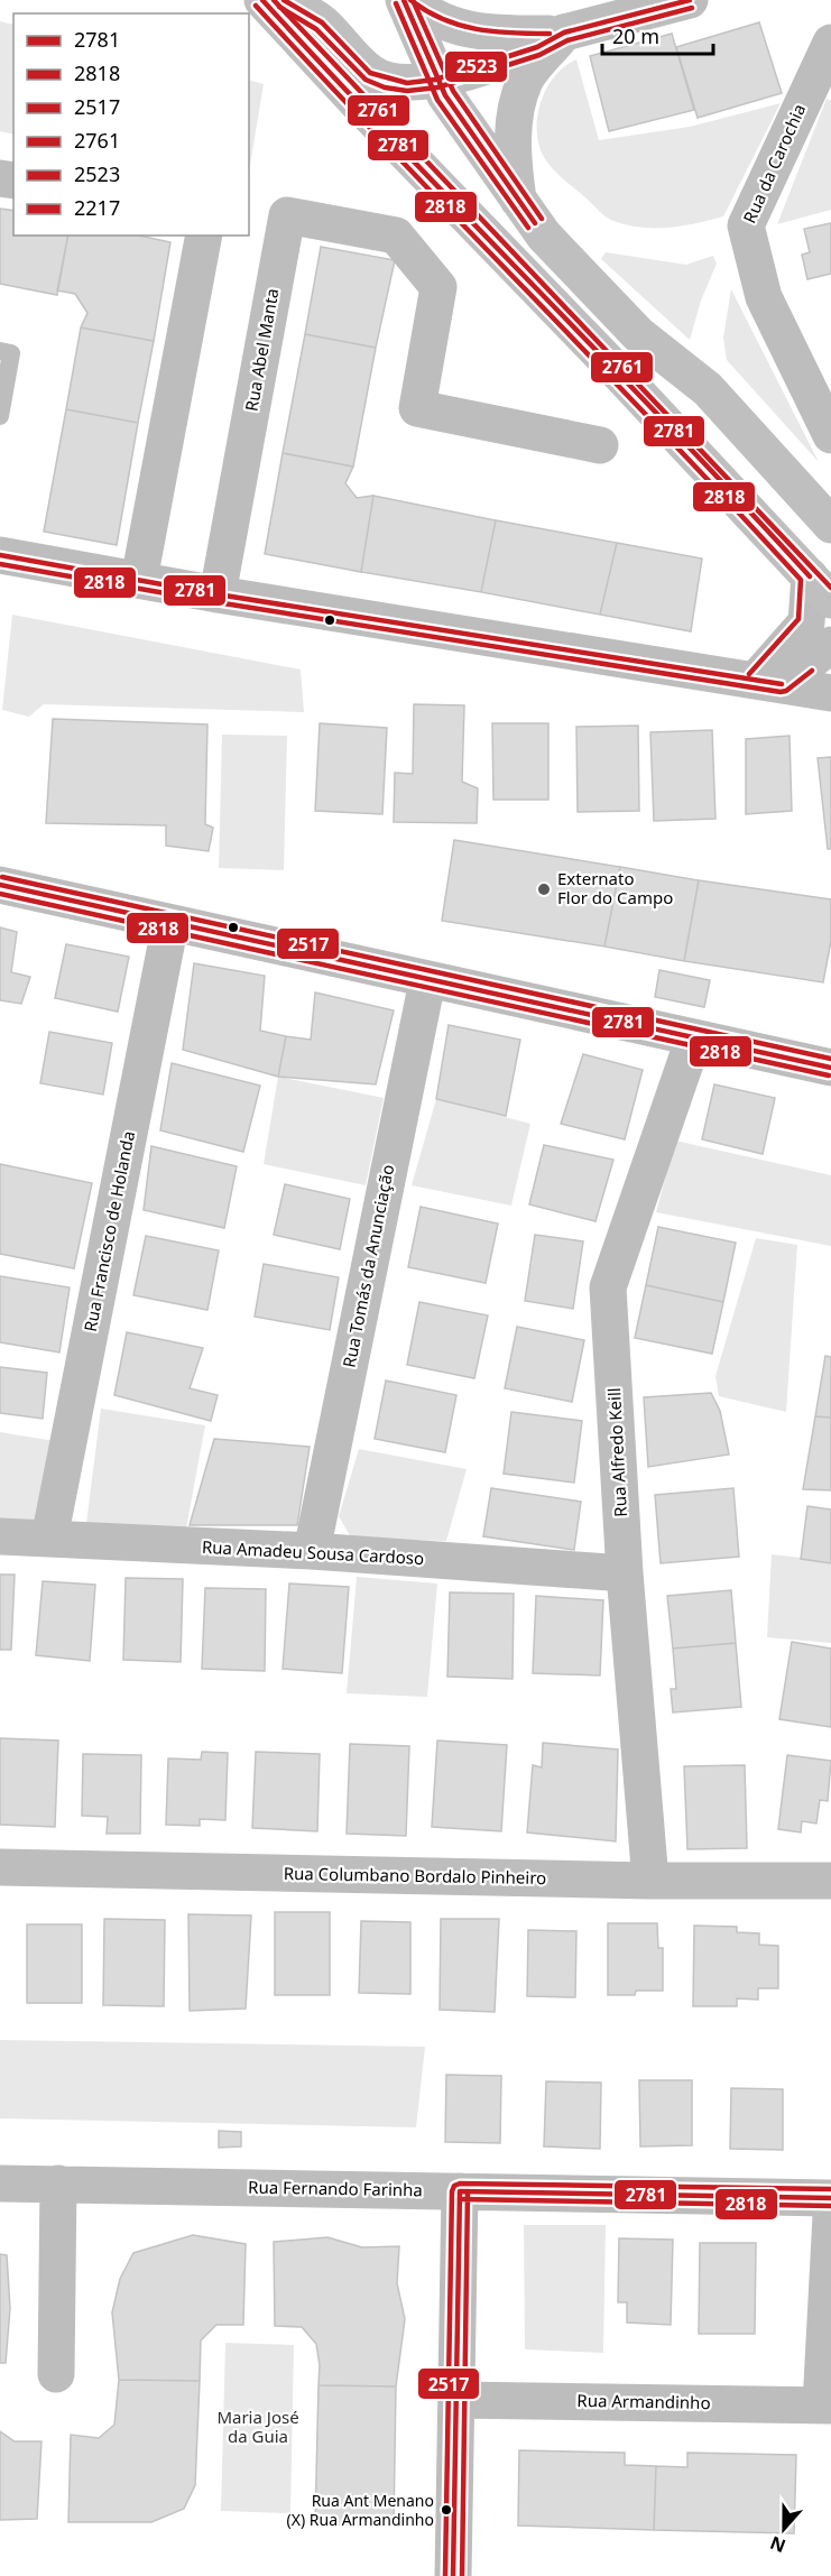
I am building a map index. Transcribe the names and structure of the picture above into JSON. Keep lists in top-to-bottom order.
{
  "streets": {
    "street": [
      "Rua da Carochia",
      "Rua Abel Manta",
      "Rua Francisco de Holanda",
      "Rua Tomás da Anunciação",
      "Rua Alfredo Keill",
      "Rua Amadeu Sousa Cardoso",
      "Rua Columbano Bordalo Pinheiro",
      "Rua Fernando Farinha",
      "Rua Armandinho"
    ]
  },
  "crossings": [
    ["Rua Francisco de Holanda", "Rua Amadeu Sousa Cardoso"],
    ["Rua Tomás da Anunciação", "Rua Amadeu Sousa Cardoso"],
    ["Rua Alfredo Keill", "Rua Amadeu Sousa Cardoso"],
    ["Rua Alfredo Keill", "Rua Columbano Bordalo Pinheiro"]
  ],
  "parks": ["Maria José da Guia"],
  "places": ["Externato Flor do Campo", "Rua Ant Menano (X) Rua Armandinho"],
  "lines": [
    "transit line 2781",
    "transit line 2761",
    "transit line 2523",
    "transit line 2818",
    "transit line 2217",
    "transit line 2517"
  ],
  "legend": [
    "2781",
    "2818",
    "2517",
    "2761",
    "2523",
    "2217"
  ],
  "scale_bar": "20 m",
  "north": "bottom"
}
